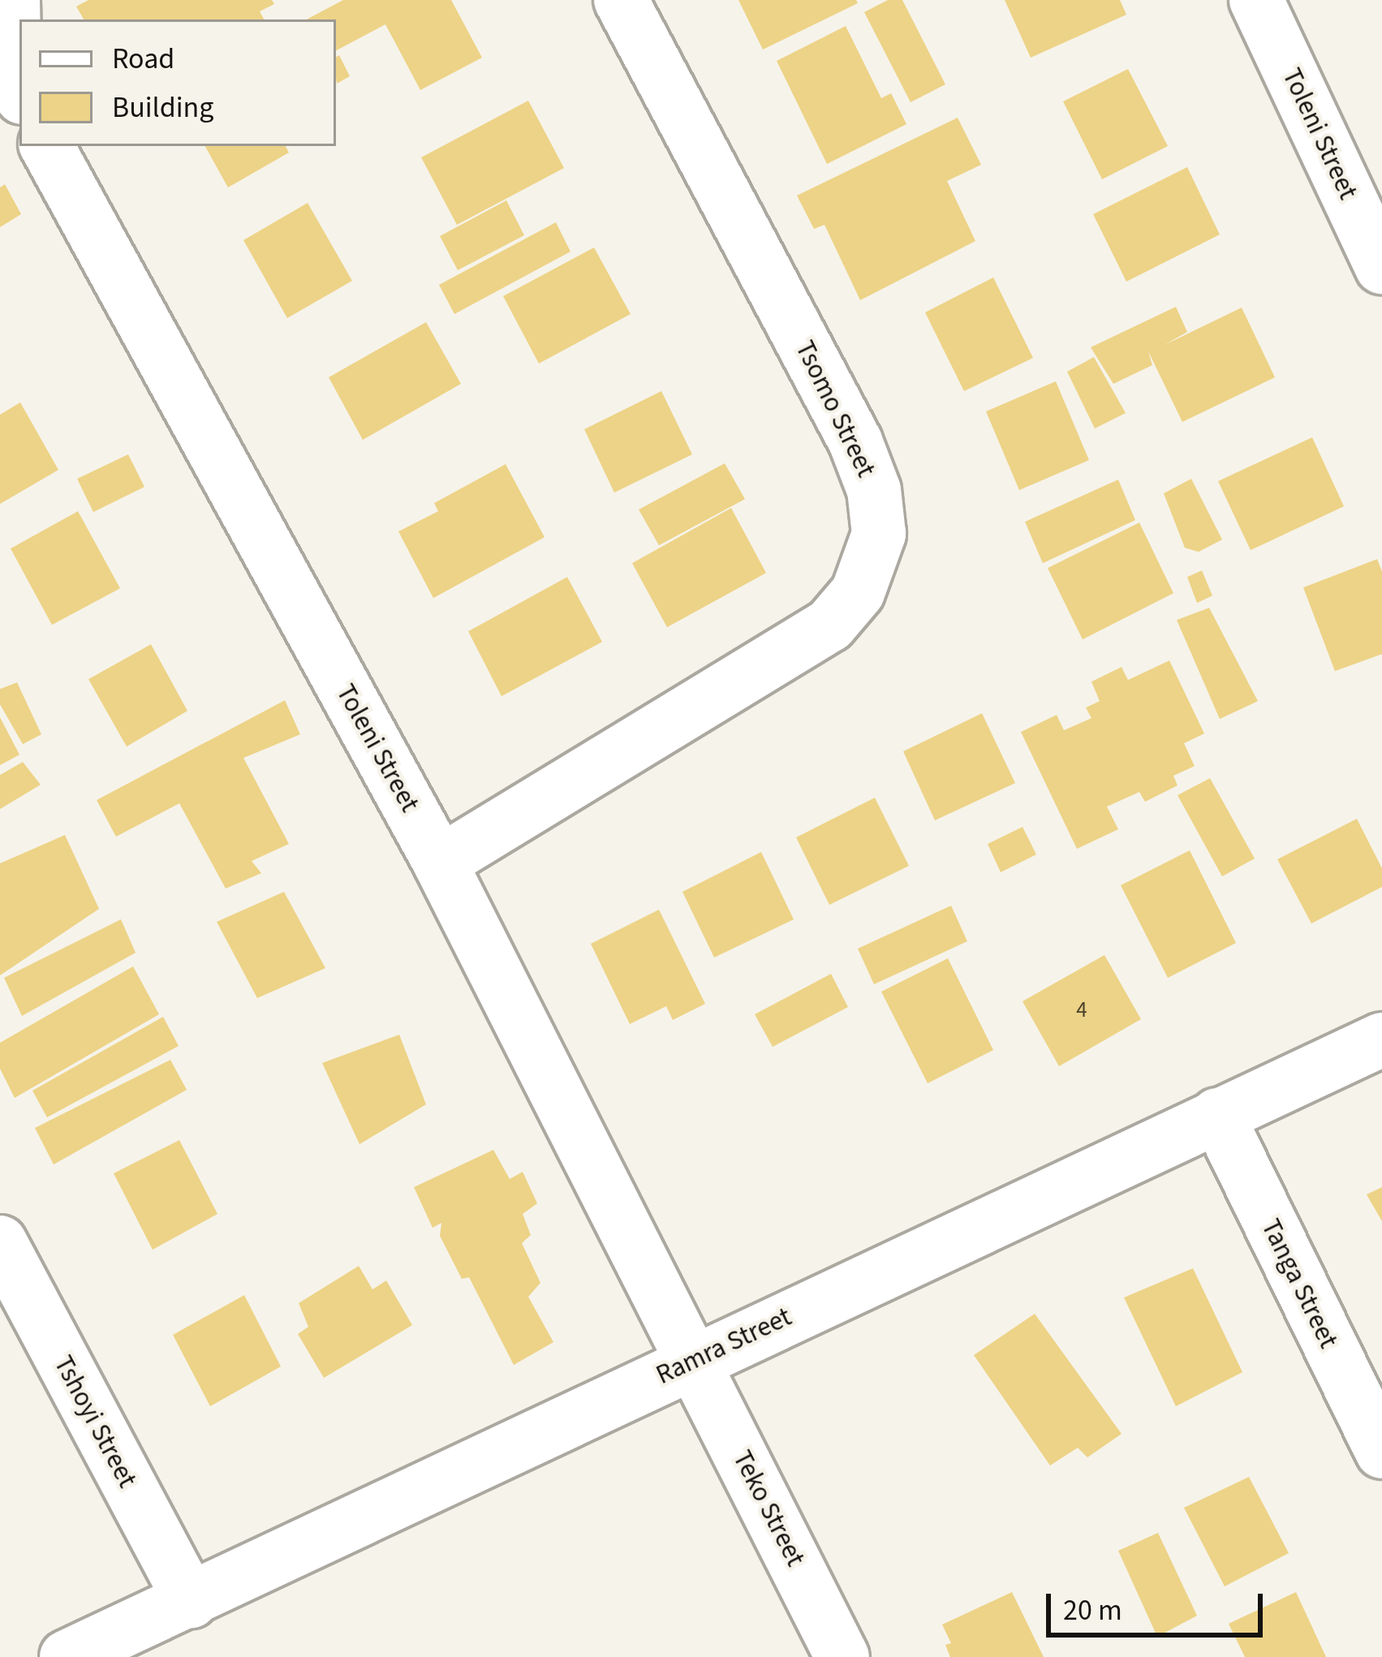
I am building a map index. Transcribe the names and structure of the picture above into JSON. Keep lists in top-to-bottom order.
{
  "streets": {
    "street": [
      "Toleni Street",
      "Tsomo Street",
      "Tanga Street",
      "Ramra Street",
      "Tshoyi Street",
      "Teko Street"
    ]
  },
  "crossings": [
    ["Toleni Street", "Tsomo Street"],
    ["Toleni Street", "Ramra Street"],
    ["Toleni Street", "Teko Street"],
    ["Tanga Street", "Ramra Street"],
    ["Ramra Street", "Tshoyi Street"],
    ["Ramra Street", "Teko Street"]
  ],
  "house_numbers": ["4"],
  "legend": ["Road", "Building"],
  "scale_bar": "20 m"
}
